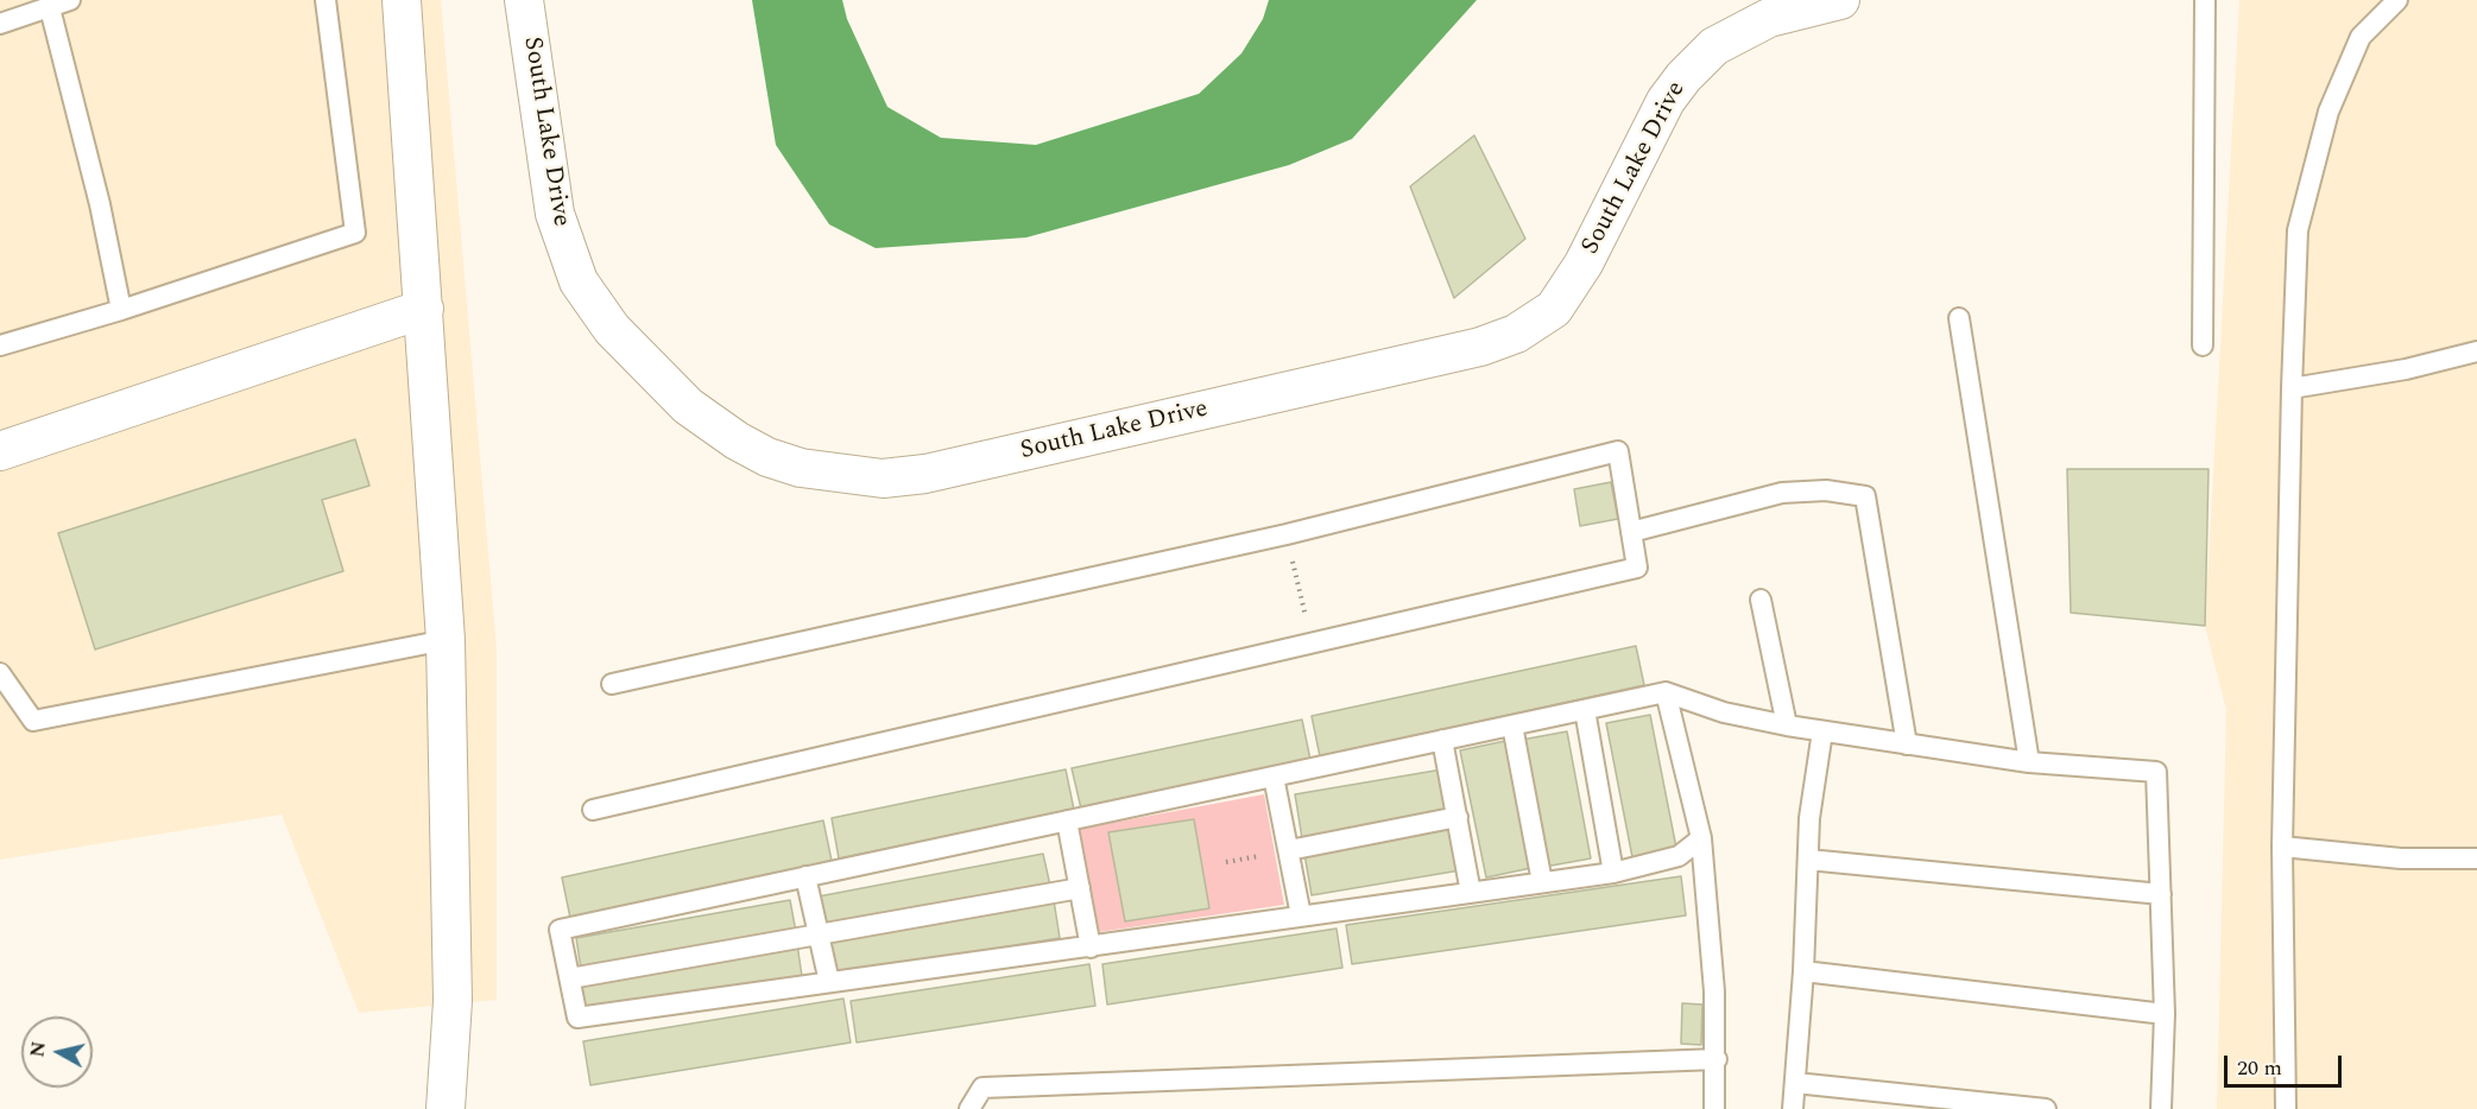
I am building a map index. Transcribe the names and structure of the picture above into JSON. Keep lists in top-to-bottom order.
{
  "streets": {
    "street": ["South Lake Drive"]
  },
  "scale_bar": "20 m",
  "north": "left"
}
